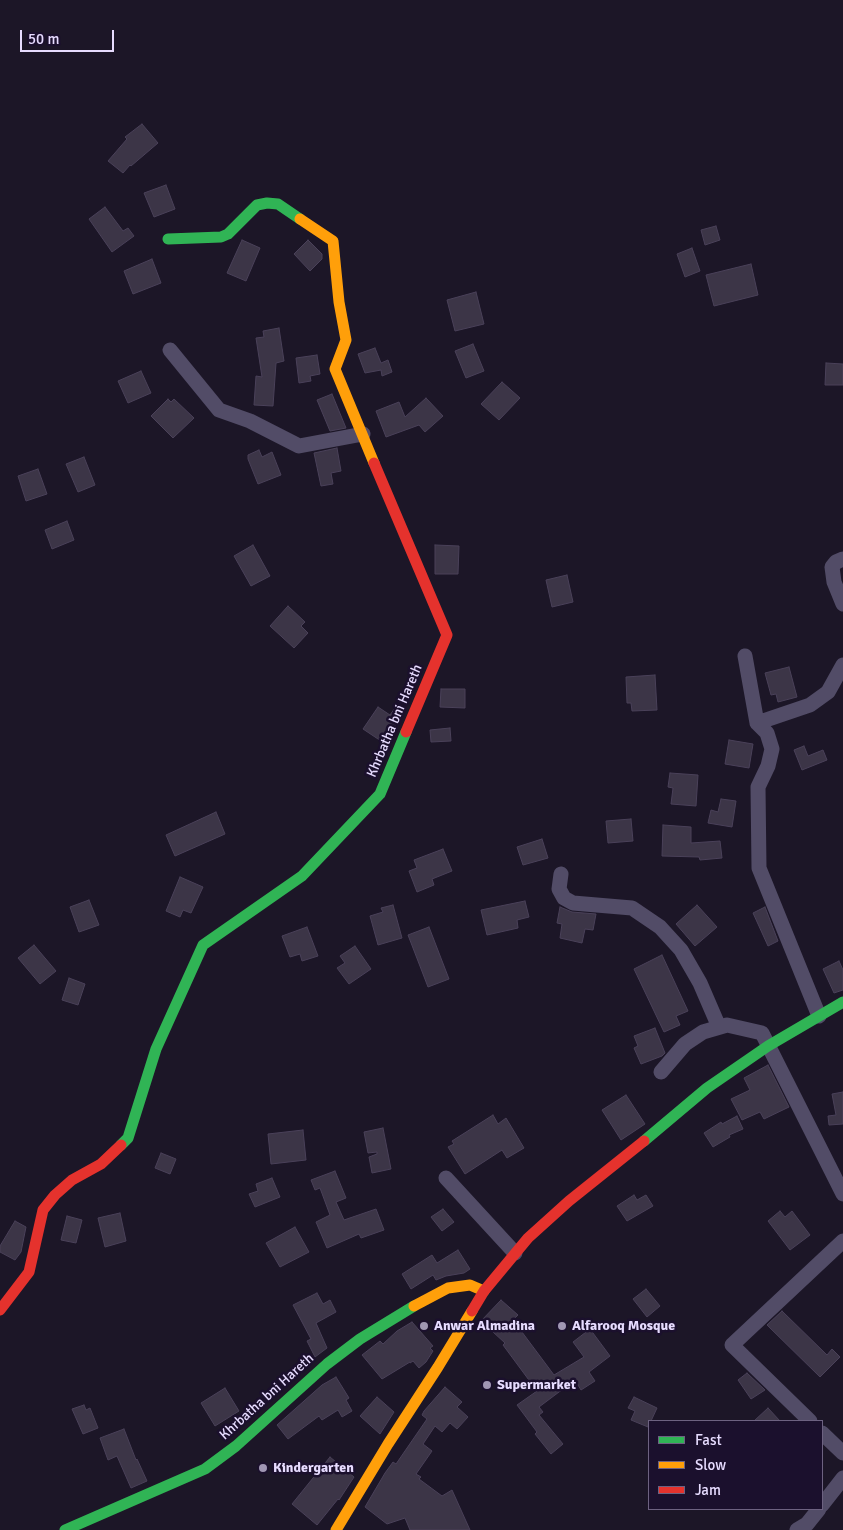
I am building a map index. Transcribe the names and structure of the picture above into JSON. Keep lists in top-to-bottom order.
{
  "streets": {
    "street": ["Khrbatha bni Hareth"]
  },
  "places": [
    "Anwar Almadina",
    "Alfarooq Mosque",
    "Supermarket",
    "Kindergarten"
  ],
  "legend": ["Fast", "Slow", "Jam"],
  "scale_bar": "50 m"
}
